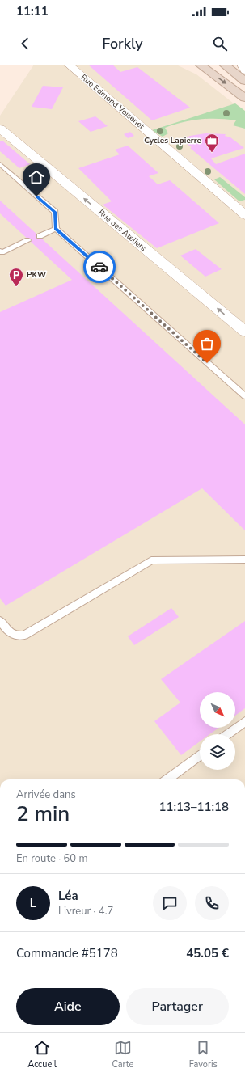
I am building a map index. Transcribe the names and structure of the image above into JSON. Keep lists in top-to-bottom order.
{
  "streets": {
    "street": ["Rue Edmond Voisenet", "Rue des Ateliers"]
  },
  "one_way": ["Rue des Ateliers"],
  "places": {
    "office": ["Cycles Lapierre"],
    "parking": ["PKW"]
  },
  "north": "bottom right",
  "page": {
    "status": "11:11",
    "header": "Forkly",
    "heading": ["2 min", "Arrivée dans", "11:13–11:18"],
    "panel": [
      "Léa",
      "Livreur · 4.7",
      "Commande #5178",
      "45.05 €"
    ],
    "bar": "En route · 60 m",
    "round": "L",
    "buttons": ["Aide", "Partager"],
    "tabs": ["Accueil", "Carte", "Favoris"]
  }
}
